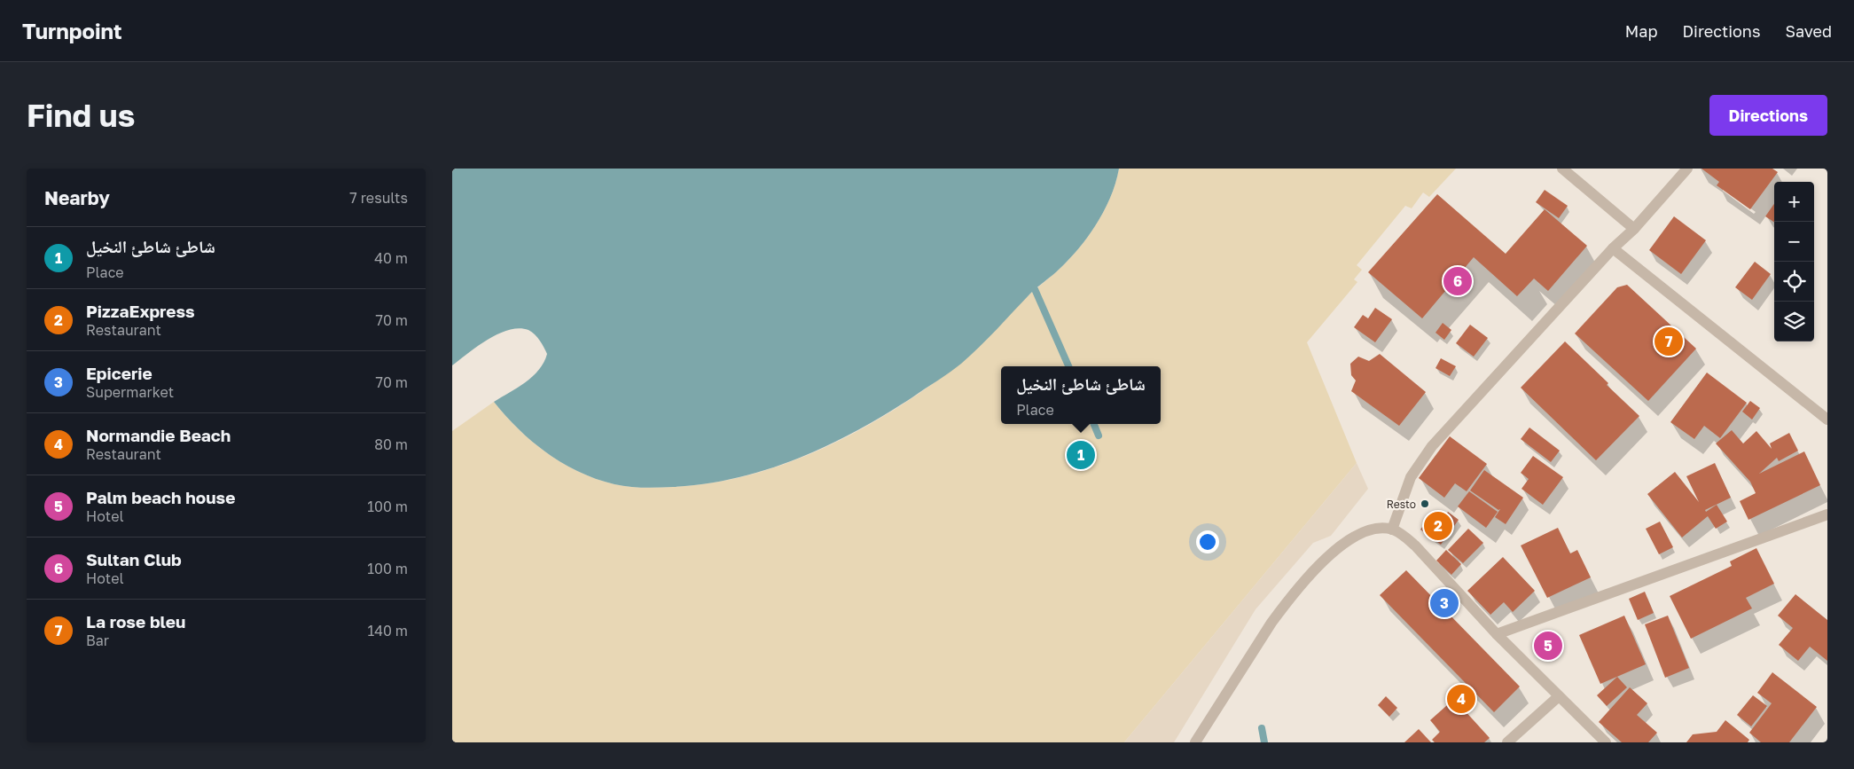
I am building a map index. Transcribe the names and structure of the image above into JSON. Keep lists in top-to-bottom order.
{
  "places": ["Resto"],
  "page": {
    "header": "Turnpoint",
    "nav": ["Map", "Directions", "Saved"],
    "buttons": "Directions",
    "title": "Find us",
    "heading": ["Nearby", "7 results"],
    "map_buttons": ["+", "−"],
    "list": [
      {
        "mark": "1",
        "name": "شاطئ شاطئ النخيل",
        "note": "Place",
        "value": "40 m"
      },
      {
        "mark": "2",
        "name": "PizzaExpress",
        "note": "Restaurant",
        "value": "70 m"
      },
      {
        "mark": "3",
        "name": "Epicerie",
        "note": "Supermarket",
        "value": "70 m"
      },
      {
        "mark": "4",
        "name": "Normandie Beach",
        "note": "Restaurant",
        "value": "80 m"
      },
      {
        "mark": "5",
        "name": "Palm beach house",
        "note": "Hotel",
        "value": "100 m"
      },
      {
        "mark": "6",
        "name": "Sultan Club",
        "note": "Hotel",
        "value": "100 m"
      },
      {
        "mark": "7",
        "name": "La rose bleu",
        "note": "Bar",
        "value": "140 m"
      }
    ],
    "pins": [
      "6",
      "7",
      "1",
      "2",
      "3",
      "5",
      "4"
    ],
    "popup": ["شاطئ شاطئ النخيل", "Place"]
  }
}
